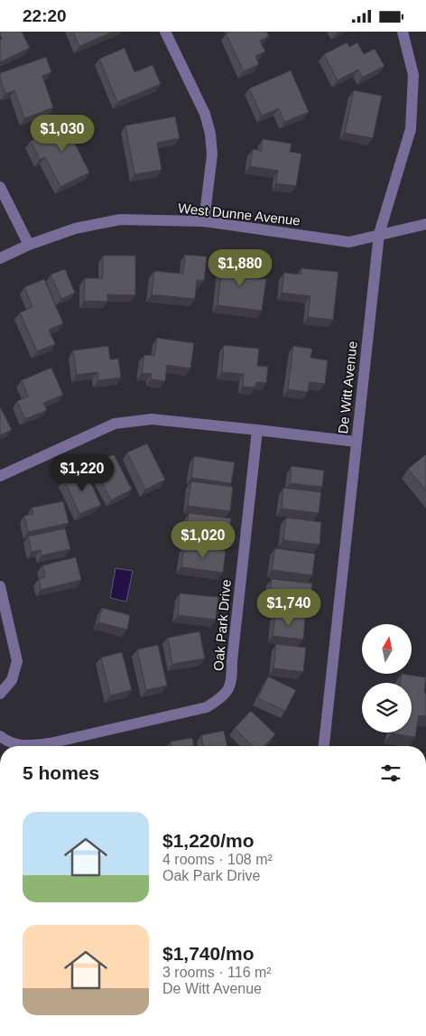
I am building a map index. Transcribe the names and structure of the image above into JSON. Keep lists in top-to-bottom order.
{
  "streets": {
    "street": ["West Dunne Avenue", "De Witt Avenue", "Oak Park Drive"]
  },
  "crossings": [
    ["West Dunne Avenue", "De Witt Avenue"]
  ],
  "north": "top",
  "page": {
    "status": "22:20",
    "price": [
      "$1,030",
      "$1,880",
      "$1,220",
      "$1,020",
      "$1,740"
    ],
    "heading": "5 homes",
    "list": [
      {
        "name": "$1,220/mo",
        "note": "4 rooms · 108 m² · Oak Park Drive"
      },
      {
        "name": "$1,740/mo",
        "note": "3 rooms · 116 m² · De Witt Avenue"
      }
    ]
  }
}
